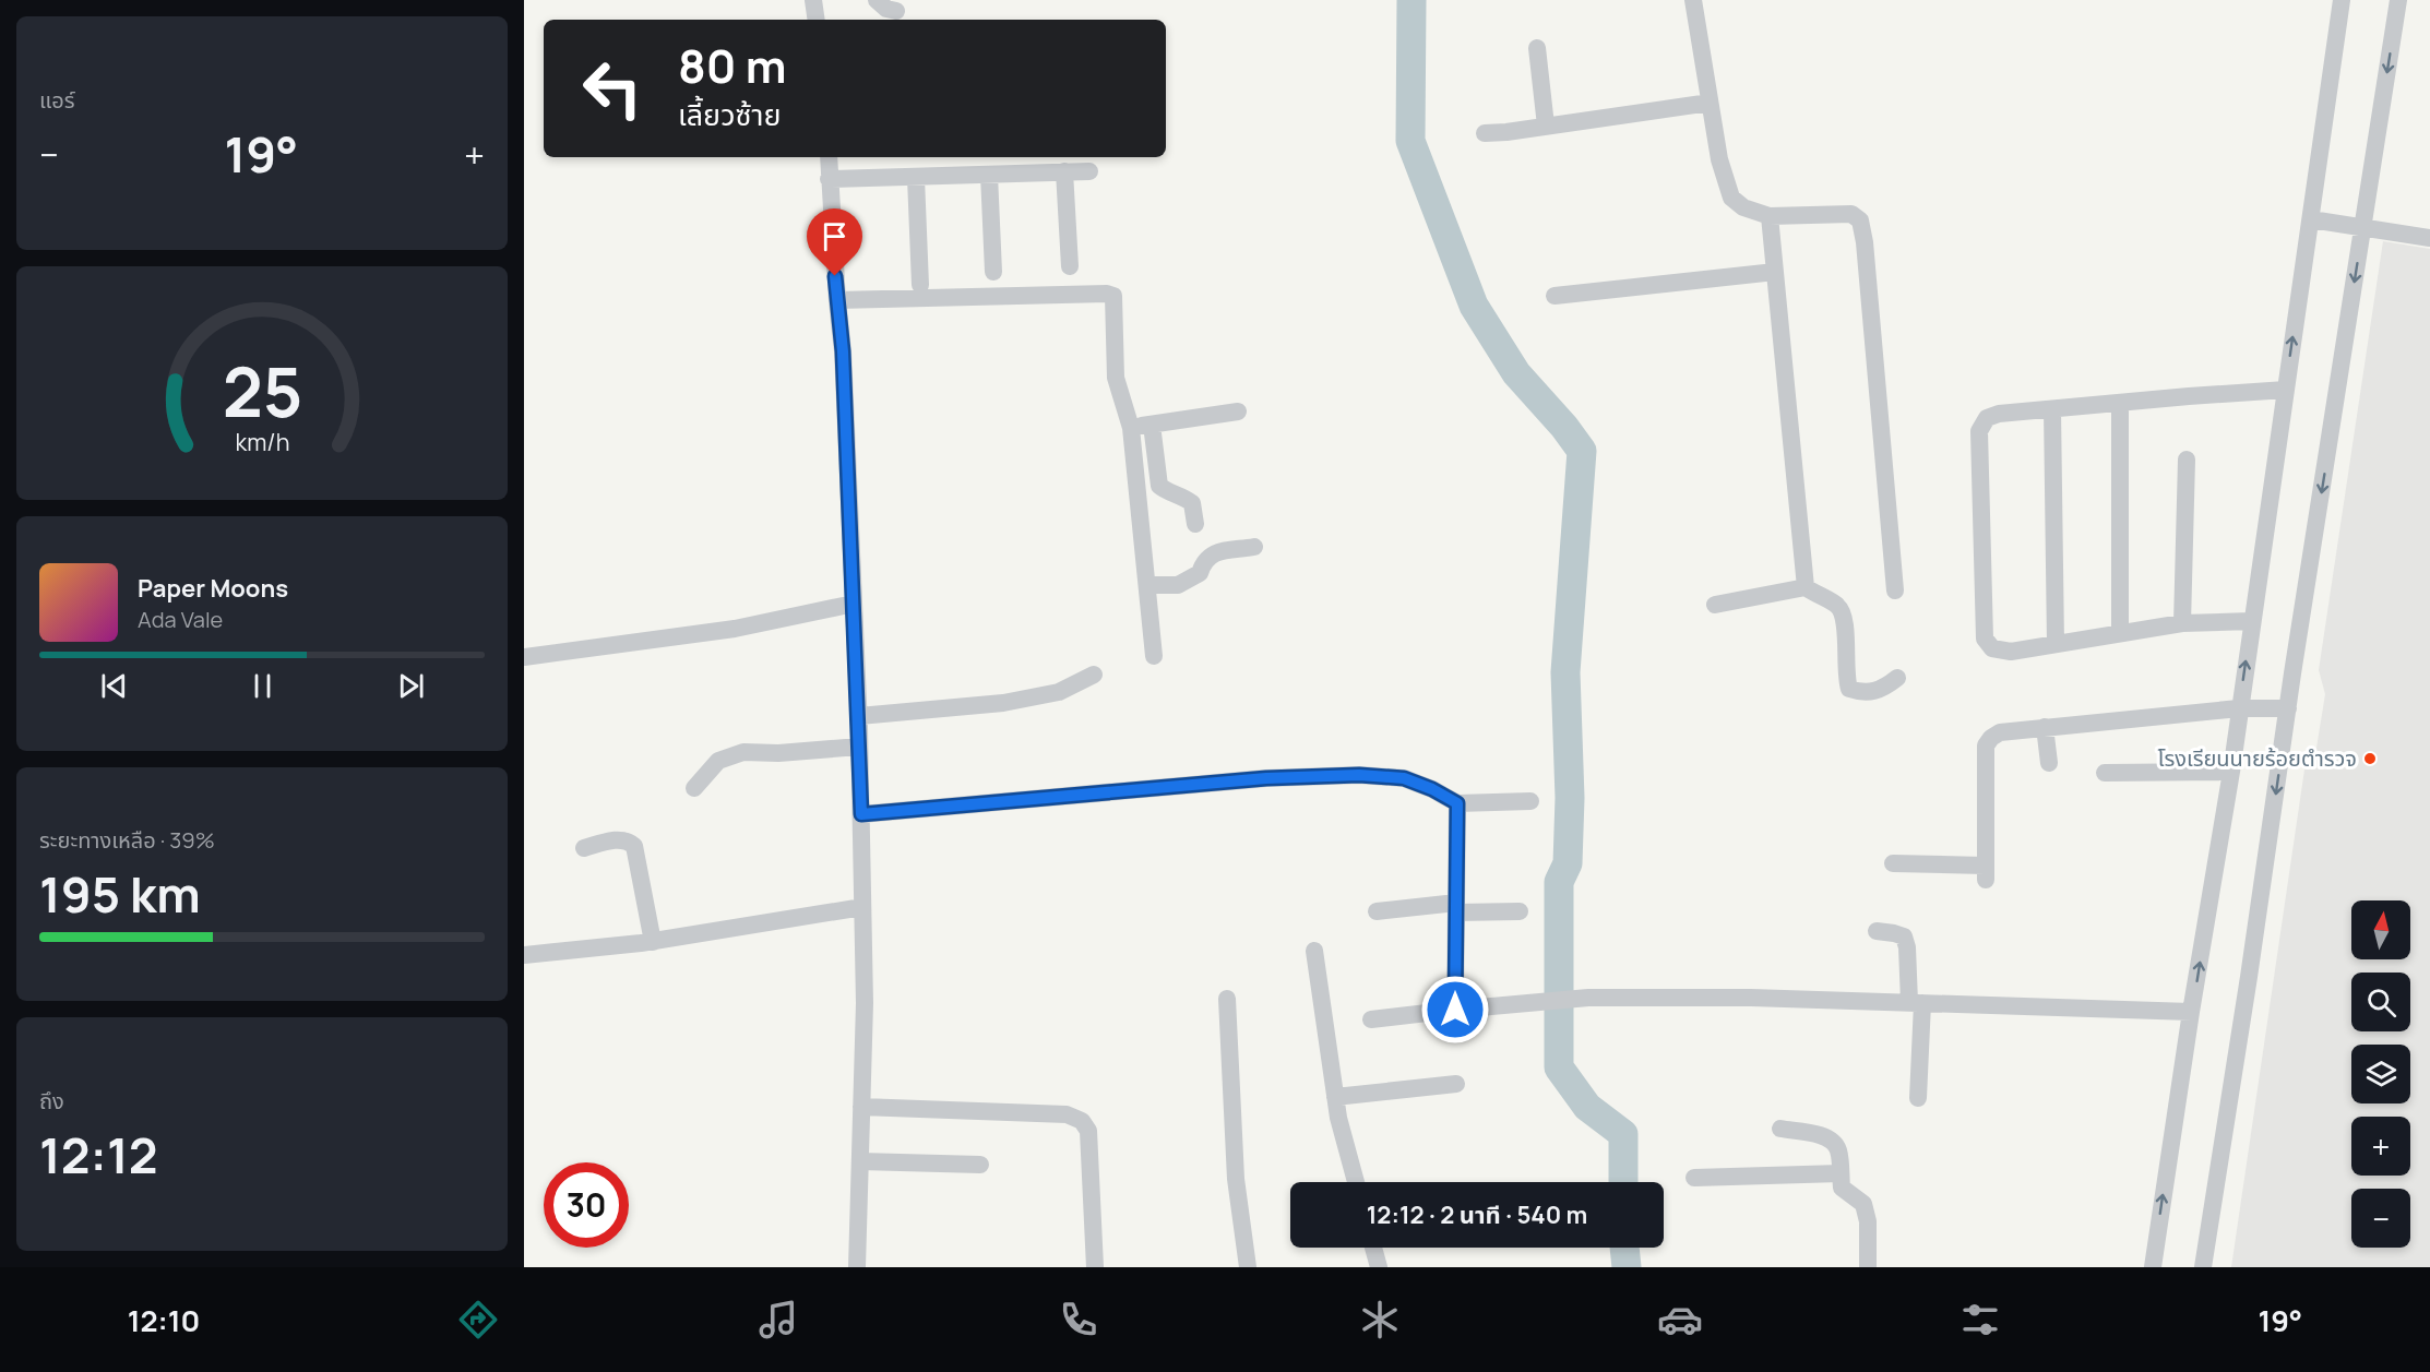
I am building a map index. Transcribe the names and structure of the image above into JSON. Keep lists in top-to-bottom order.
{
  "places": ["โรงเรียนนายร้อยตำรวจ"],
  "north": "top",
  "page": {
    "tile": [
      "แอร์",
      ["ระยะทางเหลือ · 39%", "195 km"],
      ["ถึง", "12:12"]
    ],
    "turn": ["80 m", "เลี้ยวซ้าย"],
    "heat": ["−", "19°", "+"],
    "song": ["Paper Moons", "Ada Vale"],
    "map_buttons": ["+", "−"],
    "limit": "30",
    "trip": "12:12 · 2 นาที · 540 m",
    "tabs": ["12:10", "19°"],
    "gauge": ["25", "km/h"]
  }
}
